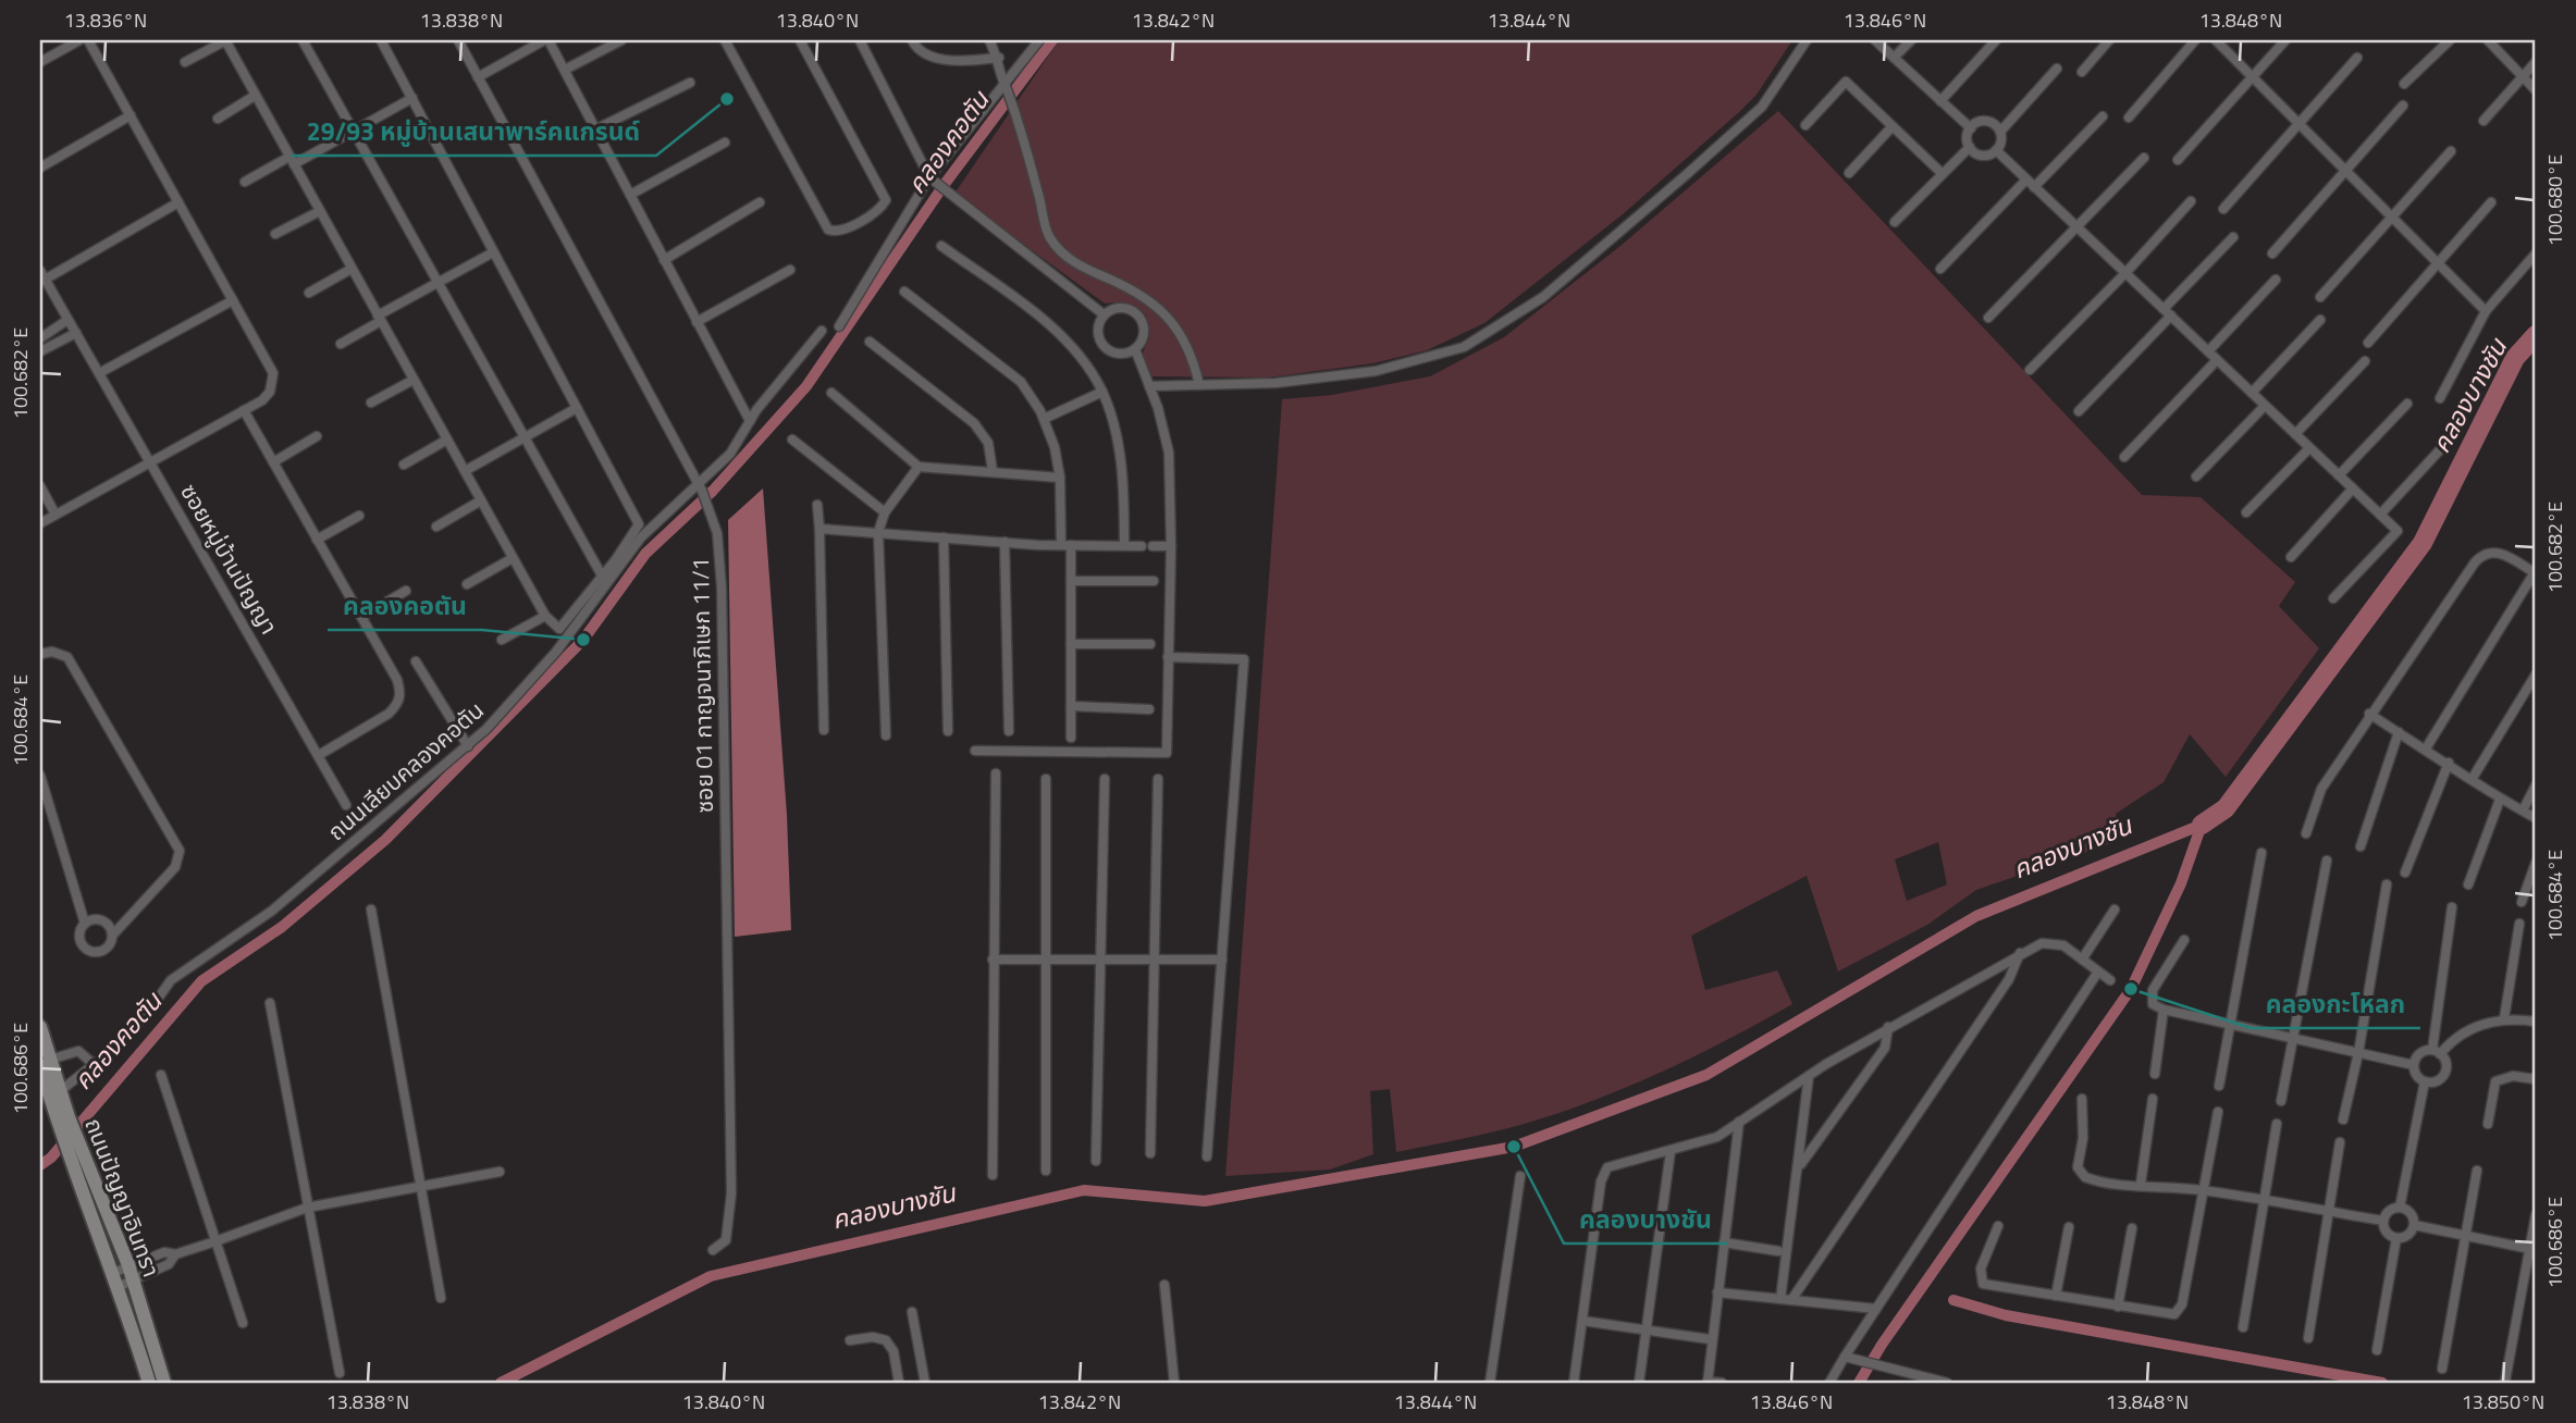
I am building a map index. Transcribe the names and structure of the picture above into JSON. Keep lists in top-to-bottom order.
{
  "streets": {
    "main road": ["ถนนปัญญาอินทรา"],
    "street": ["ซอยหมู่บ้านปัญญา", "ซอย 01 กาญจนาภิเษก 11/1", "ถนนเลียบคลองคอตัน"]
  },
  "crossings": [
    ["ซอย 01 กาญจนาภิเษก 11/1", "ถนนเลียบคลองคอตัน"],
    ["ถนนเลียบคลองคอตัน", "ถนนปัญญาอินทรา"]
  ],
  "water": ["คลองคอตัน", "คลองบางชัน"],
  "places": [
    "29/93 หมู่บ้านเสนาพาร์คแกรนด์",
    "คลองคอตัน",
    "คลองกะโหลก",
    "คลองบางชัน"
  ],
  "coordinates": [
    "13.836°N",
    "13.838°N",
    "13.840°N",
    "13.842°N",
    "13.844°N",
    "13.846°N",
    "13.848°N",
    "100.680°E",
    "100.682°E",
    "100.684°E",
    "100.686°E",
    "13.850°N"
  ]
}
